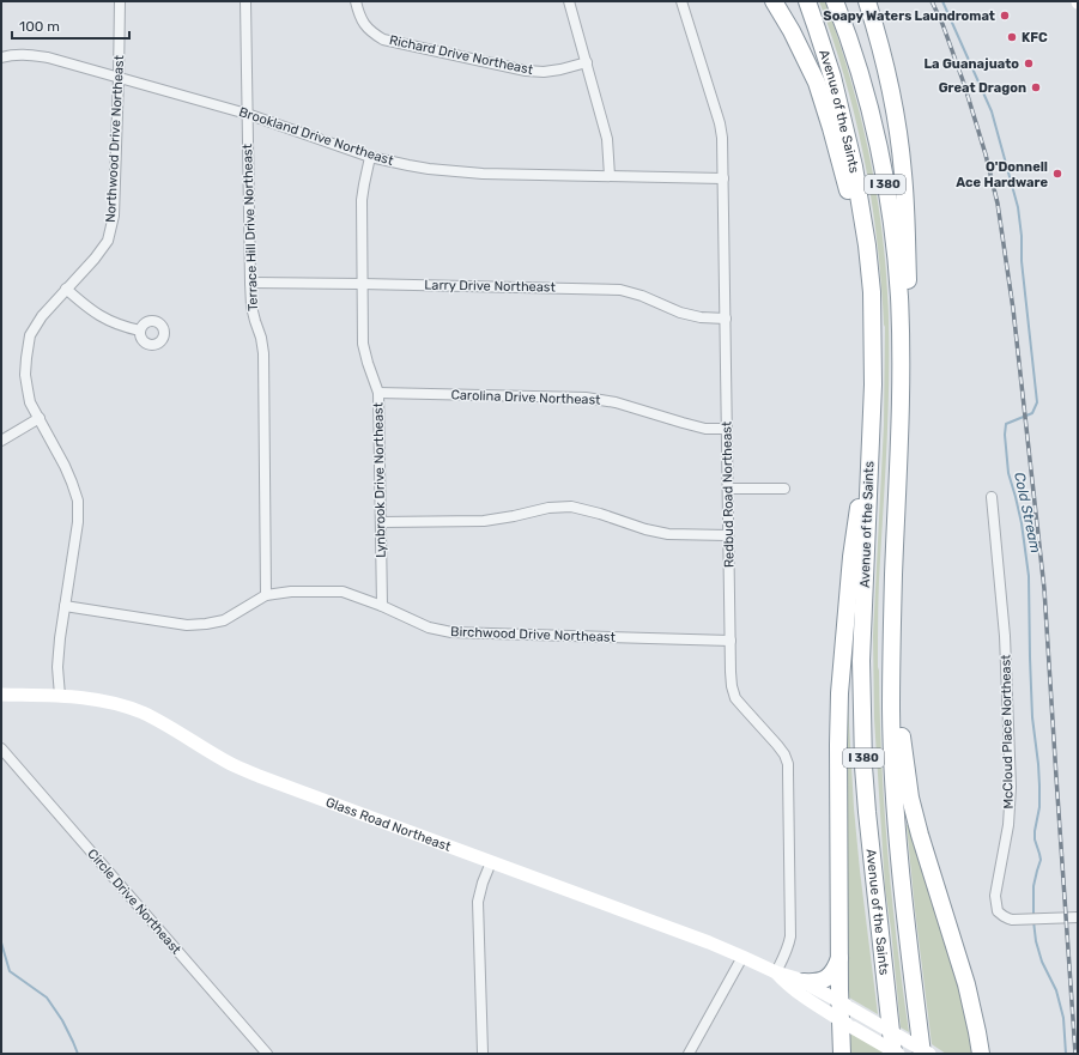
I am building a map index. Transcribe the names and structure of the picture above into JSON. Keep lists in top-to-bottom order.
{
  "streets": {
    "highway": ["Avenue of the Saints", "I 380"],
    "street": [
      "Richard Drive Northeast",
      "Brookland Drive Northeast",
      "Northwood Drive Northeast",
      "Terrace Hill Drive Northeast",
      "Larry Drive Northeast",
      "Carolina Drive Northeast",
      "Lynbrook Drive Northeast",
      "Redbud Road Northeast",
      "Birchwood Drive Northeast",
      "McCloud Place Northeast",
      "Glass Road Northeast",
      "Circle Drive Northeast"
    ]
  },
  "crossings": [
    ["Brookland Drive Northeast", "Northwood Drive Northeast"],
    ["Brookland Drive Northeast", "Terrace Hill Drive Northeast"],
    ["Brookland Drive Northeast", "Lynbrook Drive Northeast"],
    ["Brookland Drive Northeast", "Redbud Road Northeast"],
    ["Northwood Drive Northeast", "Birchwood Drive Northeast"],
    ["Northwood Drive Northeast", "Glass Road Northeast"],
    ["Terrace Hill Drive Northeast", "Larry Drive Northeast"],
    ["Terrace Hill Drive Northeast", "Birchwood Drive Northeast"],
    ["Larry Drive Northeast", "Lynbrook Drive Northeast"],
    ["Larry Drive Northeast", "Redbud Road Northeast"],
    ["Carolina Drive Northeast", "Lynbrook Drive Northeast"],
    ["Carolina Drive Northeast", "Redbud Road Northeast"],
    ["Lynbrook Drive Northeast", "Birchwood Drive Northeast"],
    ["Redbud Road Northeast", "Birchwood Drive Northeast"],
    ["Redbud Road Northeast", "Glass Road Northeast"]
  ],
  "water": ["Cold Stream"],
  "places": [
    "Soapy Waters Laundromat",
    "KFC",
    "La Guanajuato",
    "Great Dragon",
    "O'Donnell Ace Hardware"
  ],
  "scale_bar": "100 m"
}
